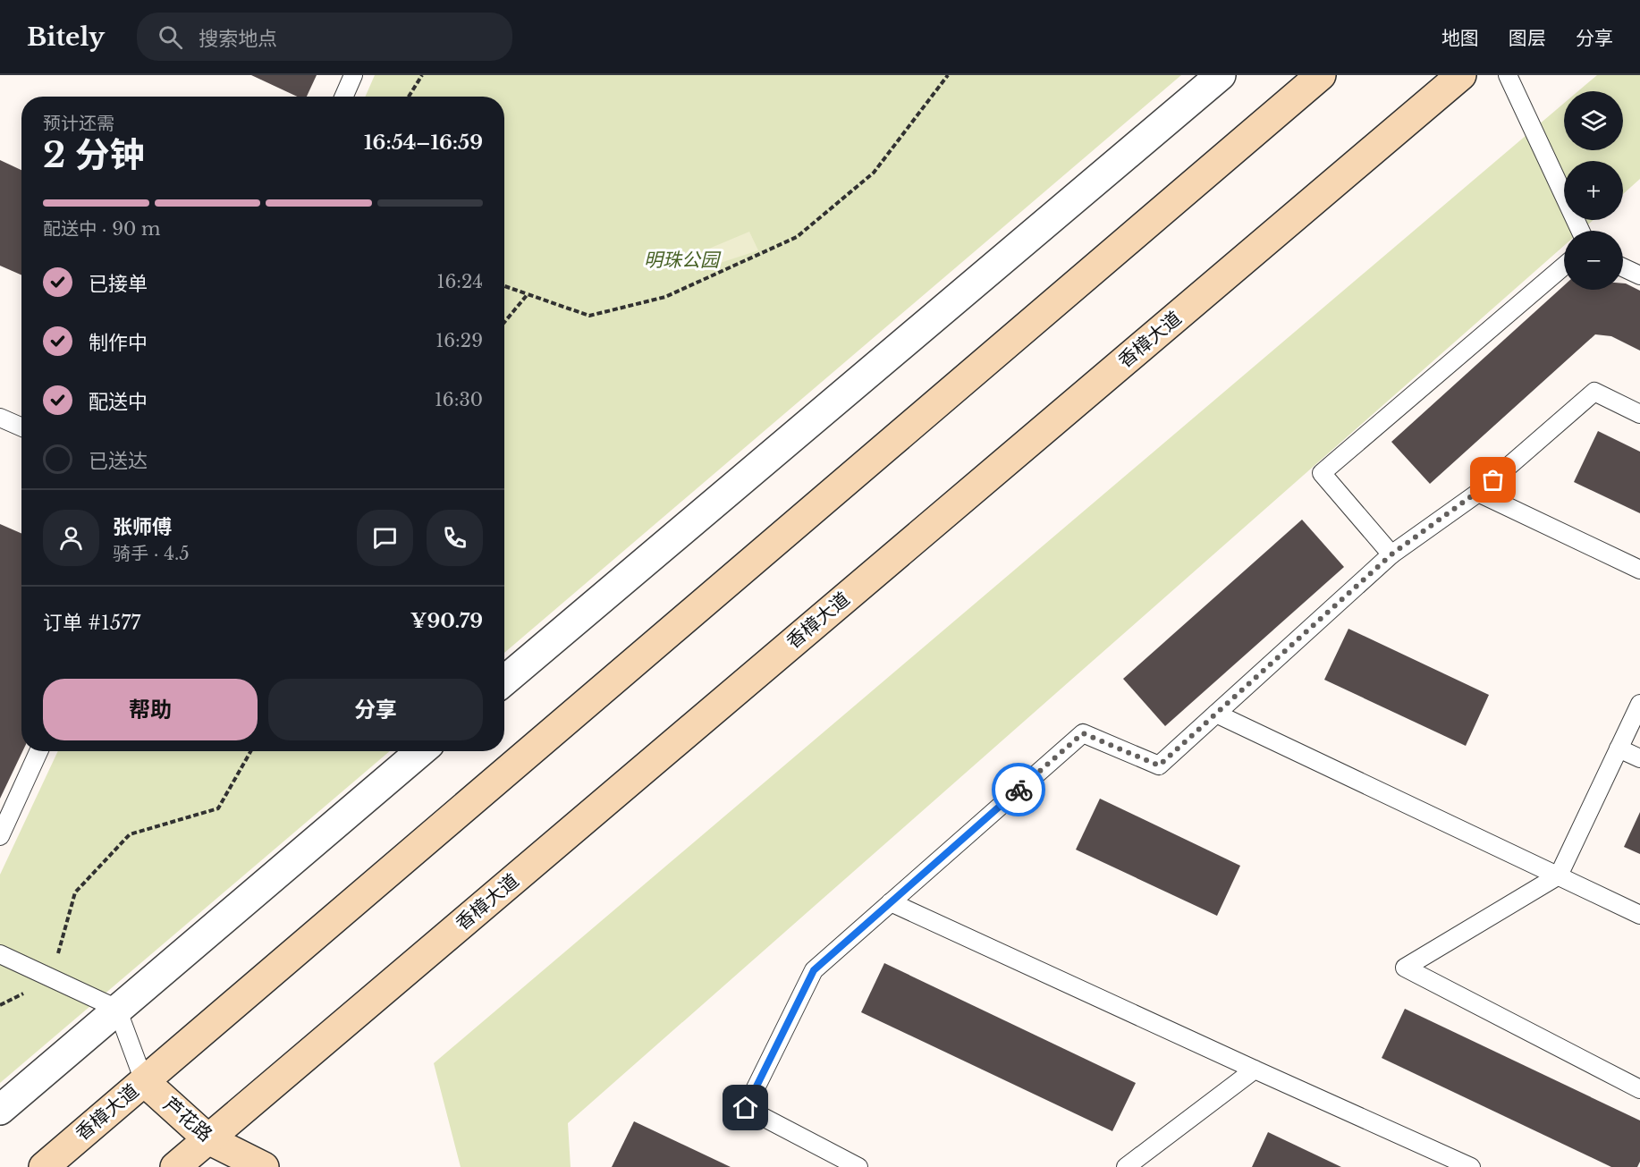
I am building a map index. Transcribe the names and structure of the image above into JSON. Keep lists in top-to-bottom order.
{
  "streets": {
    "main road": ["香樟大道", "芦花路"]
  },
  "crossings": [
    ["香樟大道", "芦花路"]
  ],
  "parks": ["明珠公园"],
  "page": {
    "header": "Bitely",
    "search": "搜索地点",
    "nav": ["地图", "图层", "分享"],
    "map_buttons": ["+", "−"],
    "heading": ["2 分钟", "预计还需", "16:54–16:59"],
    "panel": [
      "张师傅",
      "骑手 · 4.5",
      "订单 #1577",
      "¥90.79"
    ],
    "bar": "配送中 · 90 m",
    "list": [
      ["已接单", "16:24"],
      ["制作中", "16:29"],
      ["配送中", "16:30"],
      "已送达"
    ],
    "buttons": ["帮助", "分享"]
  }
}
